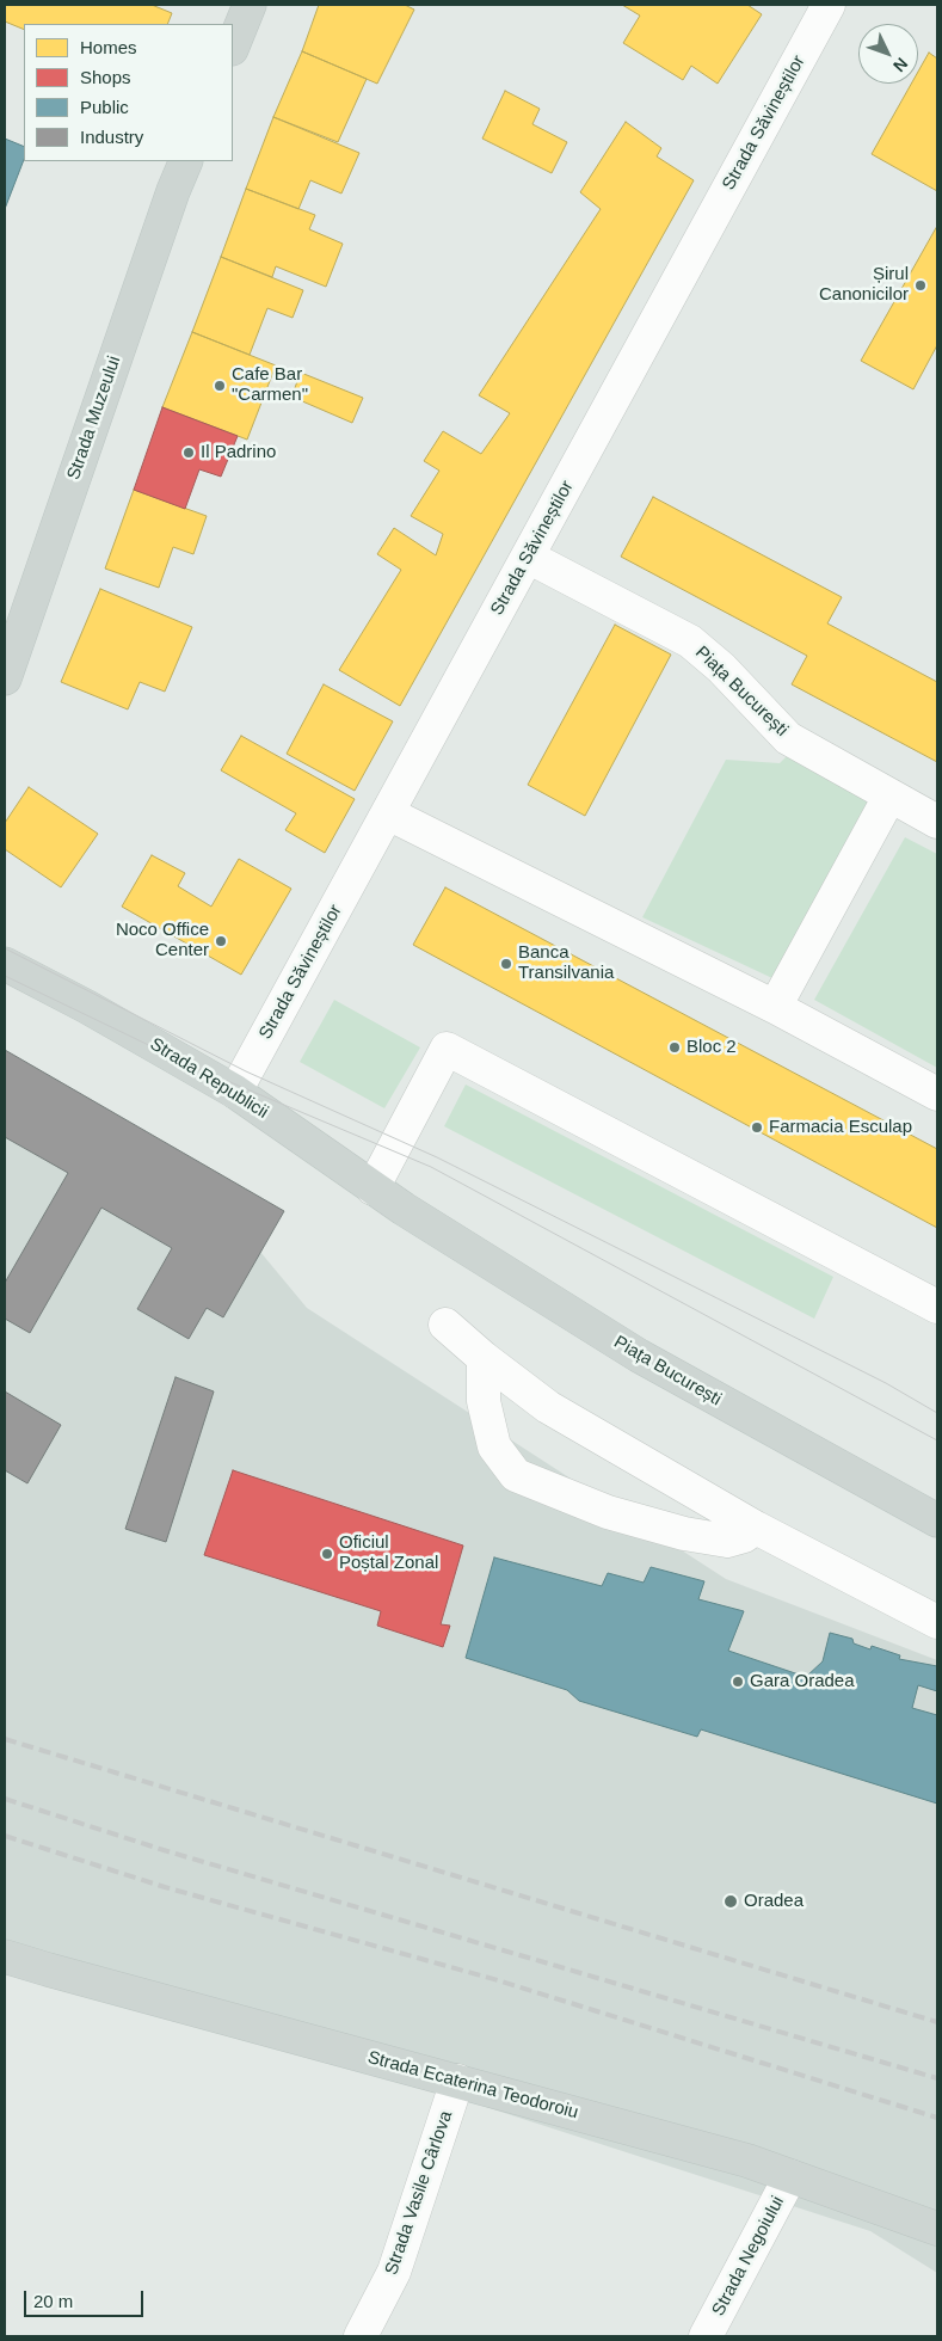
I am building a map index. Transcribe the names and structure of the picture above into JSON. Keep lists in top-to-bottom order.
{
  "streets": {
    "main road": [
      "Strada Muzeului",
      "Piața București",
      "Strada Republicii",
      "Strada Ecaterina Teodoroiu"
    ],
    "street": ["Strada Săvineștilor", "Strada Vasile Cârlova", "Strada Negoiului"]
  },
  "crossings": [
    ["Strada Săvineștilor", "Piața București"],
    ["Strada Săvineștilor", "Strada Republicii"],
    ["Piața București", "Strada Republicii"],
    ["Strada Ecaterina Teodoroiu", "Strada Vasile Cârlova"],
    ["Strada Ecaterina Teodoroiu", "Strada Negoiului"]
  ],
  "places": [
    "Șirul Canonicilor",
    "Cafe Bar \"Carmen\"",
    "Il Padrino",
    "Noco Office Center",
    "Banca Transilvania",
    "Bloc 2",
    "Farmacia Esculap",
    "Oficiul Poștal Zonal",
    "Gara Oradea",
    "Oradea"
  ],
  "legend": [
    "Homes",
    "Shops",
    "Public",
    "Industry"
  ],
  "scale_bar": "20 m",
  "north": "bottom right"
}
